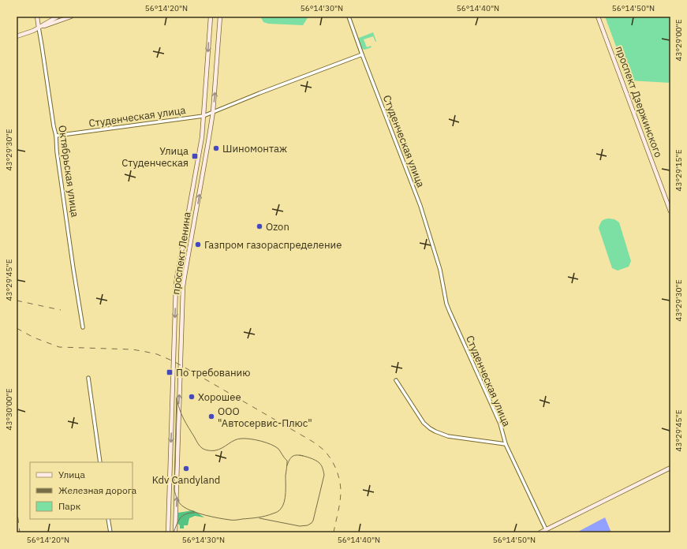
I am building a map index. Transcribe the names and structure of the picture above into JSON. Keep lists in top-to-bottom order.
{
  "streets": {
    "main road": ["проспект Дзержинского", "Октябрьская улица", "проспект Ленина"],
    "street": ["Студенческая улица"]
  },
  "crossings": [
    ["Студенческая улица", "Октябрьская улица"],
    ["Студенческая улица", "проспект Ленина"]
  ],
  "places": {
    "other": [
      "Шиномонтаж",
      "Ozon",
      "Газпром газораспределение",
      "Хорошее",
      "ООО \"Автосервис-Плюс\"",
      "Kdv Candyland"
    ],
    "transit": ["Улица Студенческая", "По требованию"]
  },
  "legend": ["Улица", "Железная дорога", "Парк"],
  "coordinates": [
    "56°14'20\"N",
    "56°14'30\"N",
    "56°14'40\"N",
    "56°14'50\"N",
    "43°29'00\"E",
    "43°29'30\"E",
    "43°29'15\"E",
    "43°29'45\"E",
    "43°30'00\"E"
  ]
}
